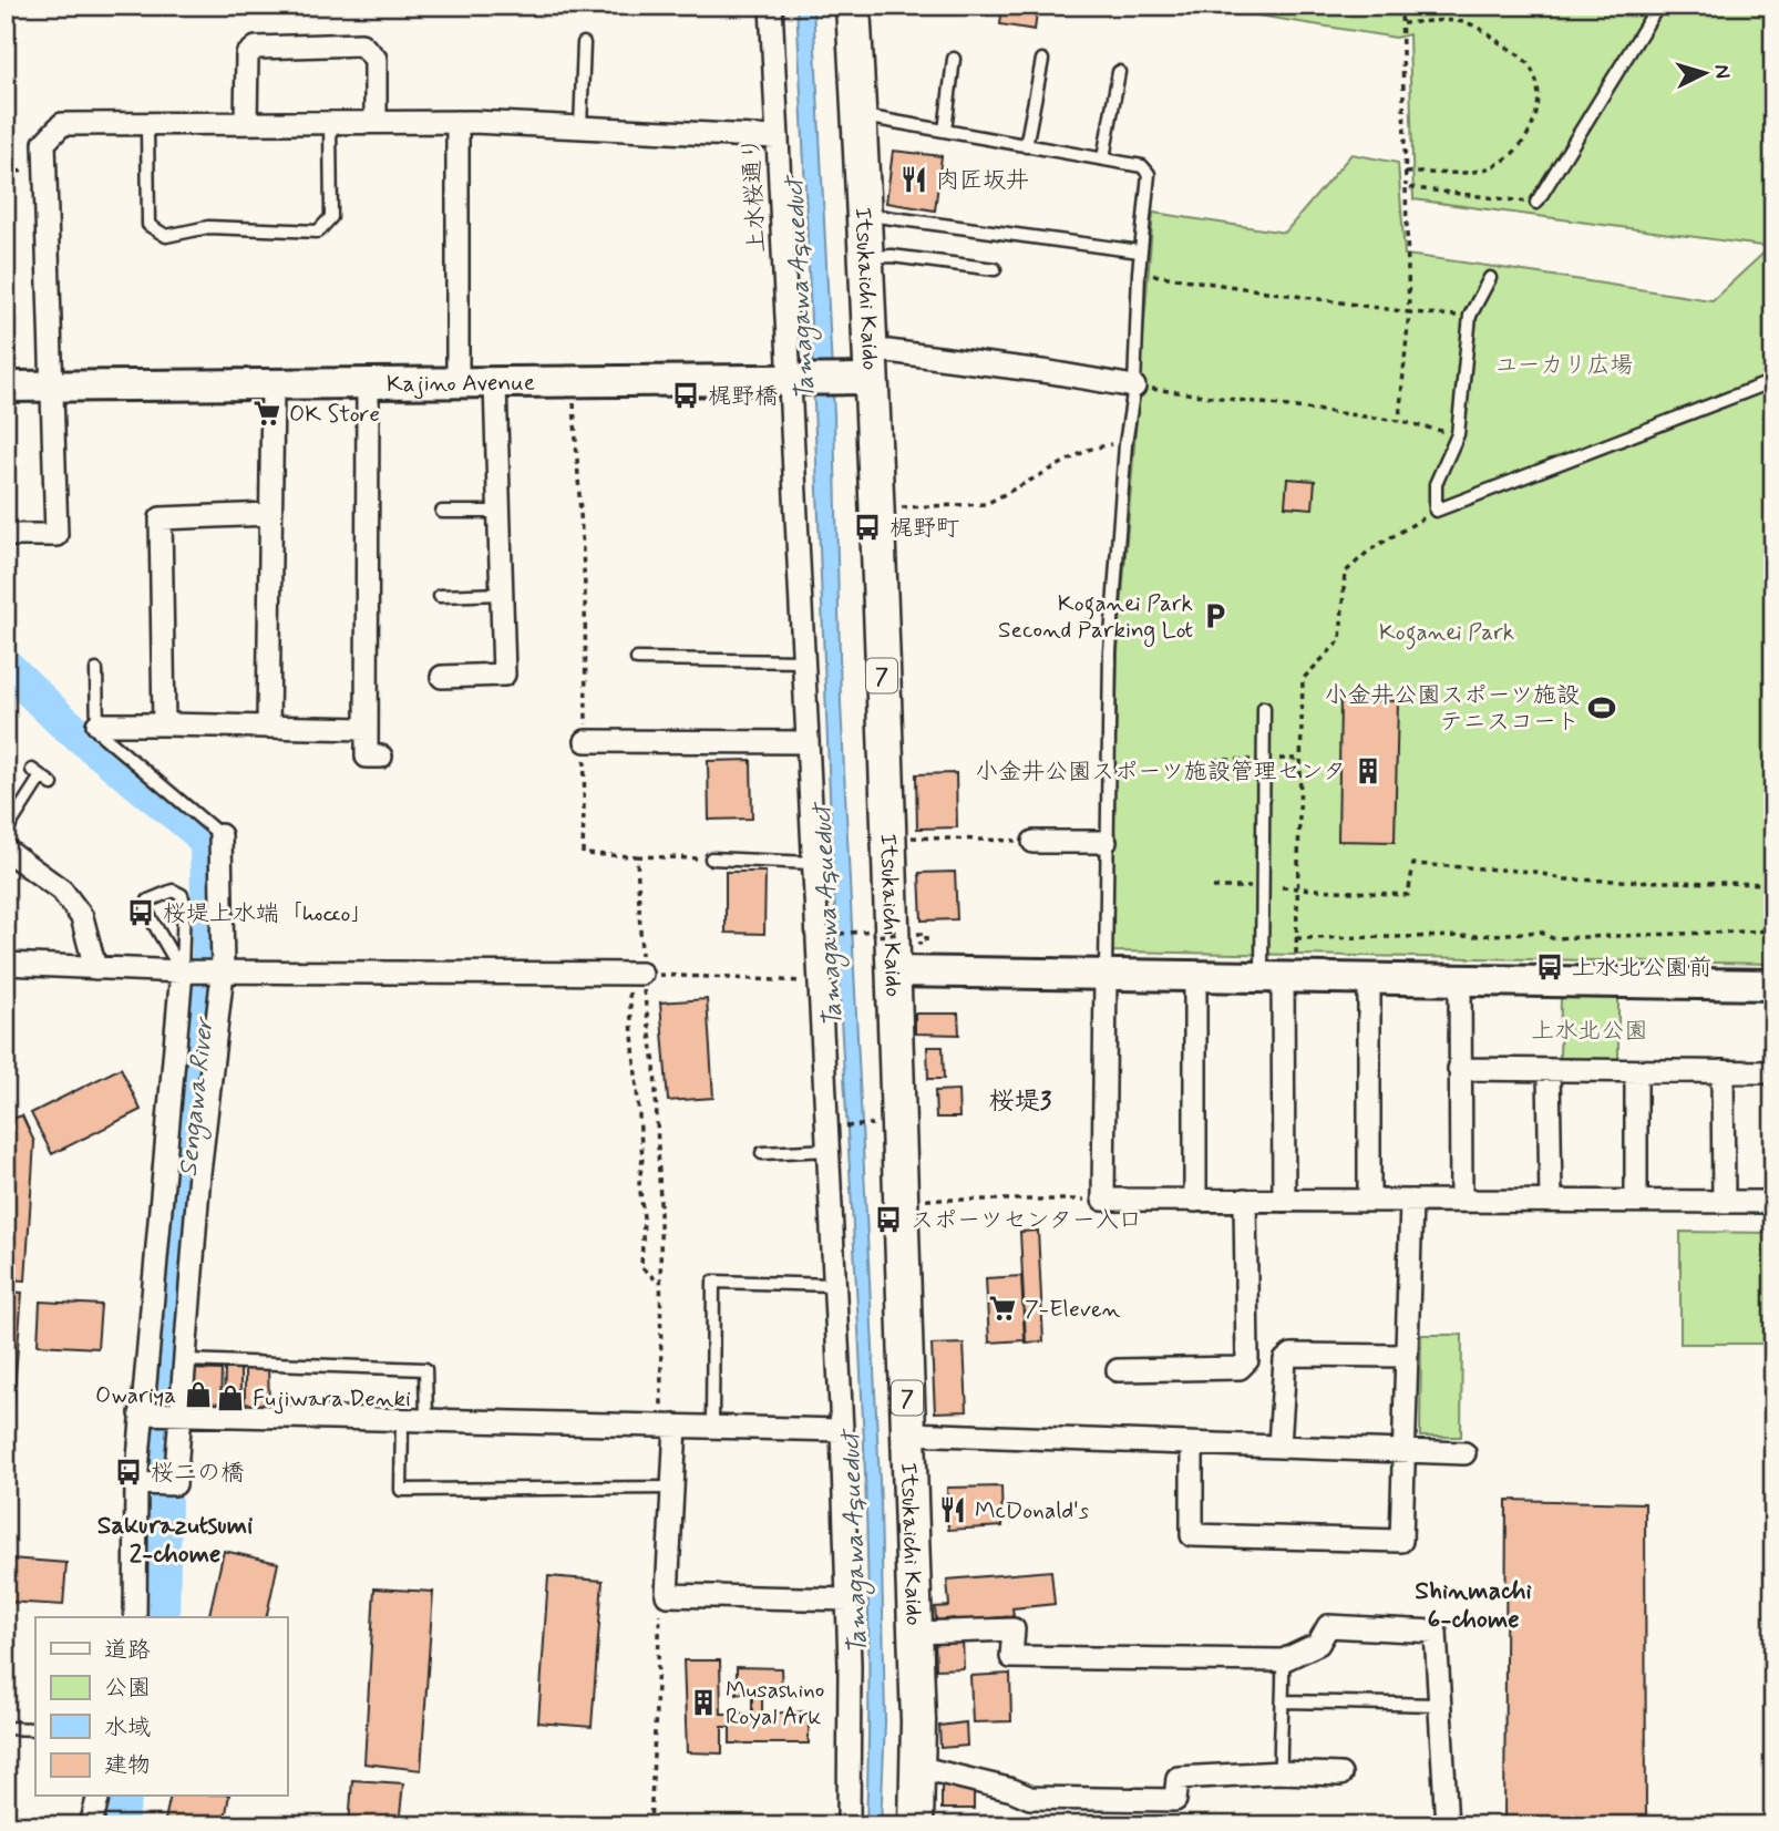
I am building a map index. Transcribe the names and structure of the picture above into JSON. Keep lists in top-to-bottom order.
{
  "streets": {
    "main road": ["Itsukaichi Kaido", "7"],
    "street": ["上水桜通り", "Kajino Avenue"]
  },
  "crossings": [
    ["上水桜通り", "Kajino Avenue"],
    ["Itsukaichi Kaido", "Kajino Avenue"]
  ],
  "districts": ["桜堤3", "Sakurazutsumi 2-chome", "Shinmachi 6-chome"],
  "water": ["Tamagawa Aqueduct", "Sengawa River"],
  "parks": ["ユーカリ広場", "Koganei Park", "上水北公園"],
  "places": {
    "restaurant": ["肉匠坂井", "McDonald's"],
    "bus stop": [
      "梶野橋",
      "梶野町",
      "桜堤上水端「hocco」",
      "上水北公園前",
      "スポーツセンター入口",
      "桜二の橋"
    ],
    "supermarket": ["OK Store", "7-Eleven"],
    "parking": ["Koganei Park Second Parking Lot"],
    "sports": ["小金井公園スポーツ施設 テニスコート"],
    "building": ["小金井公園スポーツ施設管理センタ", "Musashino Royal Ark"],
    "shop": ["Owariya", "Fujiwara Denki"]
  },
  "legend": [
    "道路",
    "公園",
    "水域",
    "建物"
  ],
  "north": "right"
}
